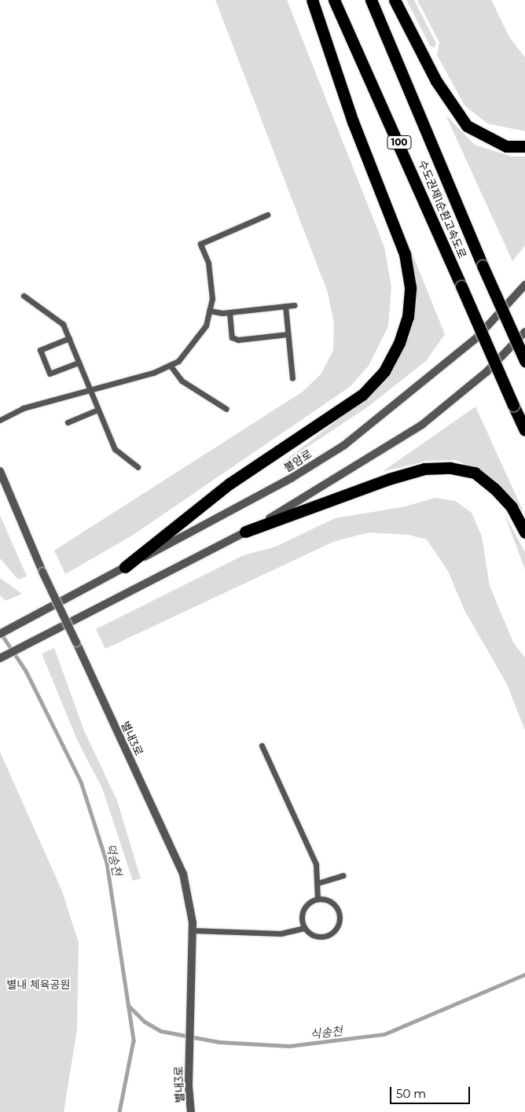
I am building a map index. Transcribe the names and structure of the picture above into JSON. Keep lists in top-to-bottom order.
{
  "streets": {
    "highway": ["100", "수도권제1순환고속도로"],
    "street": ["불암로", "별내3로"]
  },
  "water": ["덕송천", "식송천"],
  "parks": ["별내 체육공원"],
  "scale_bar": "50 m"
}
